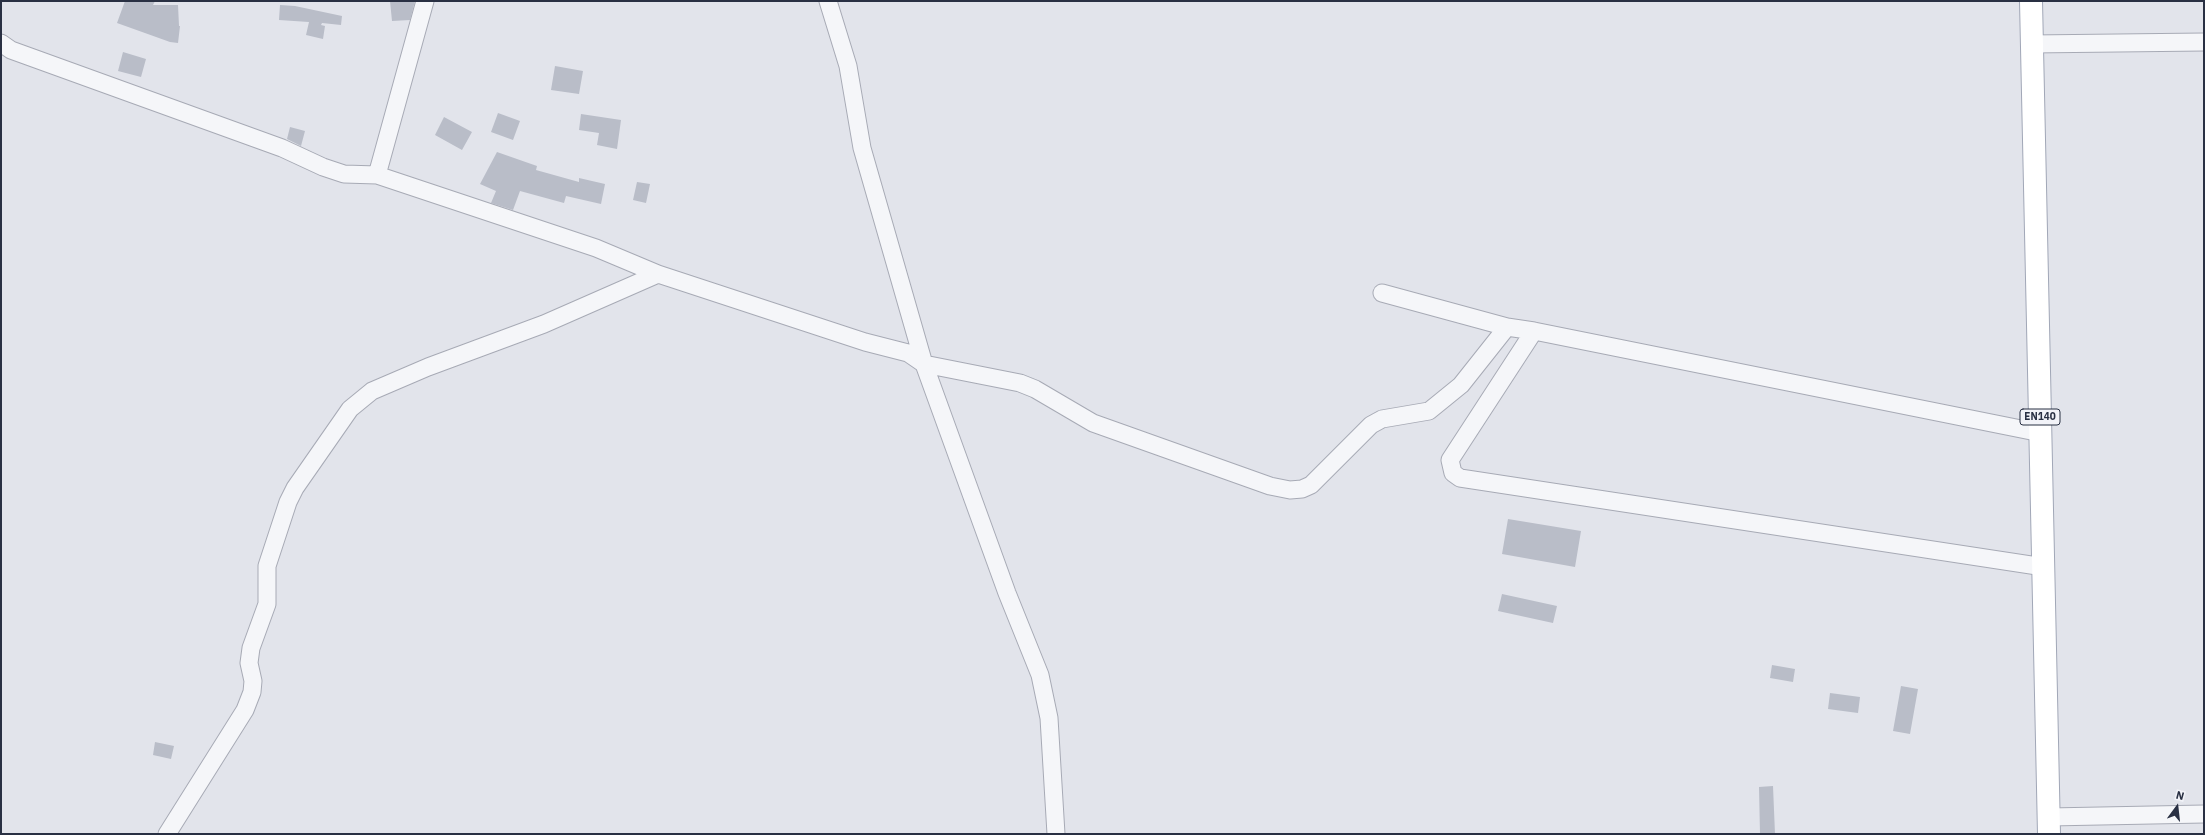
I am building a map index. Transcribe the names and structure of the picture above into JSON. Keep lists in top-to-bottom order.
{
  "streets": {
    "main road": ["EN140"]
  },
  "north": "top"
}
